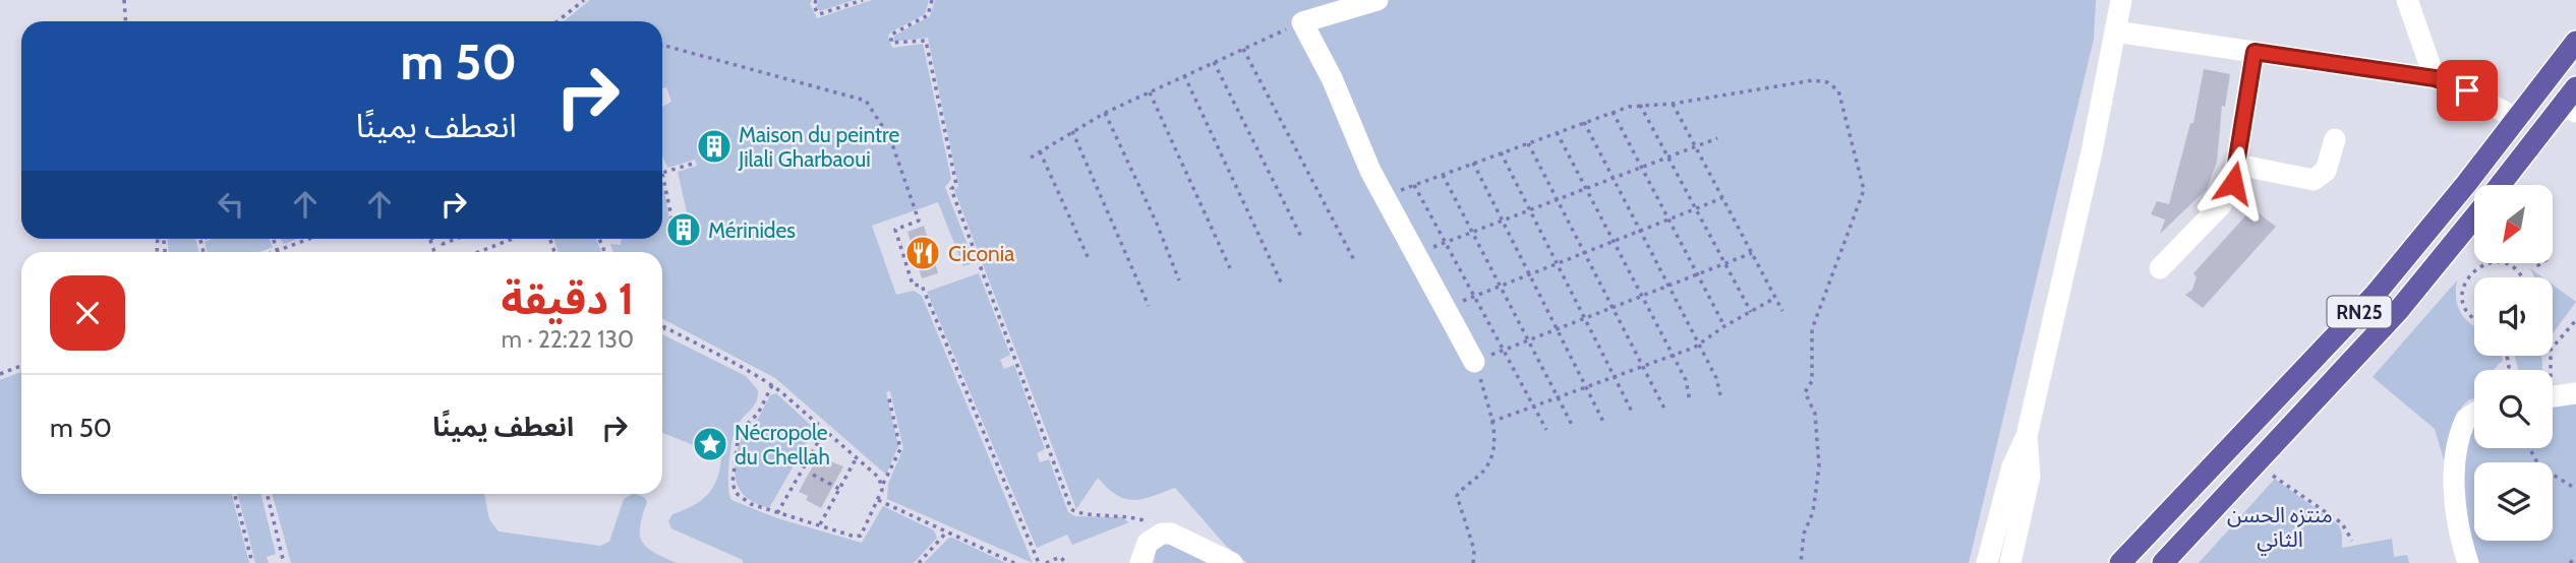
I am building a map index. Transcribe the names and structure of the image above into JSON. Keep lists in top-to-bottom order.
{
  "streets": {
    "main road": ["RN25"]
  },
  "parks": ["منتزه الحسن الثاني"],
  "places": {
    "building": ["Maison du peintre Jilali Gharbaoui", "Mérinides"],
    "restaurant": ["Ciconia"],
    "place": ["Nécropole du Chellah"]
  },
  "north": "bottom left",
  "page": {
    "turn": ["50 m", "انعطف يمينًا"],
    "heading": ["1 دقيقة", "130 m · 22:22"],
    "list": [
      {
        "name": "انعطف يمينًا",
        "value": "50 m"
      }
    ]
  }
}
